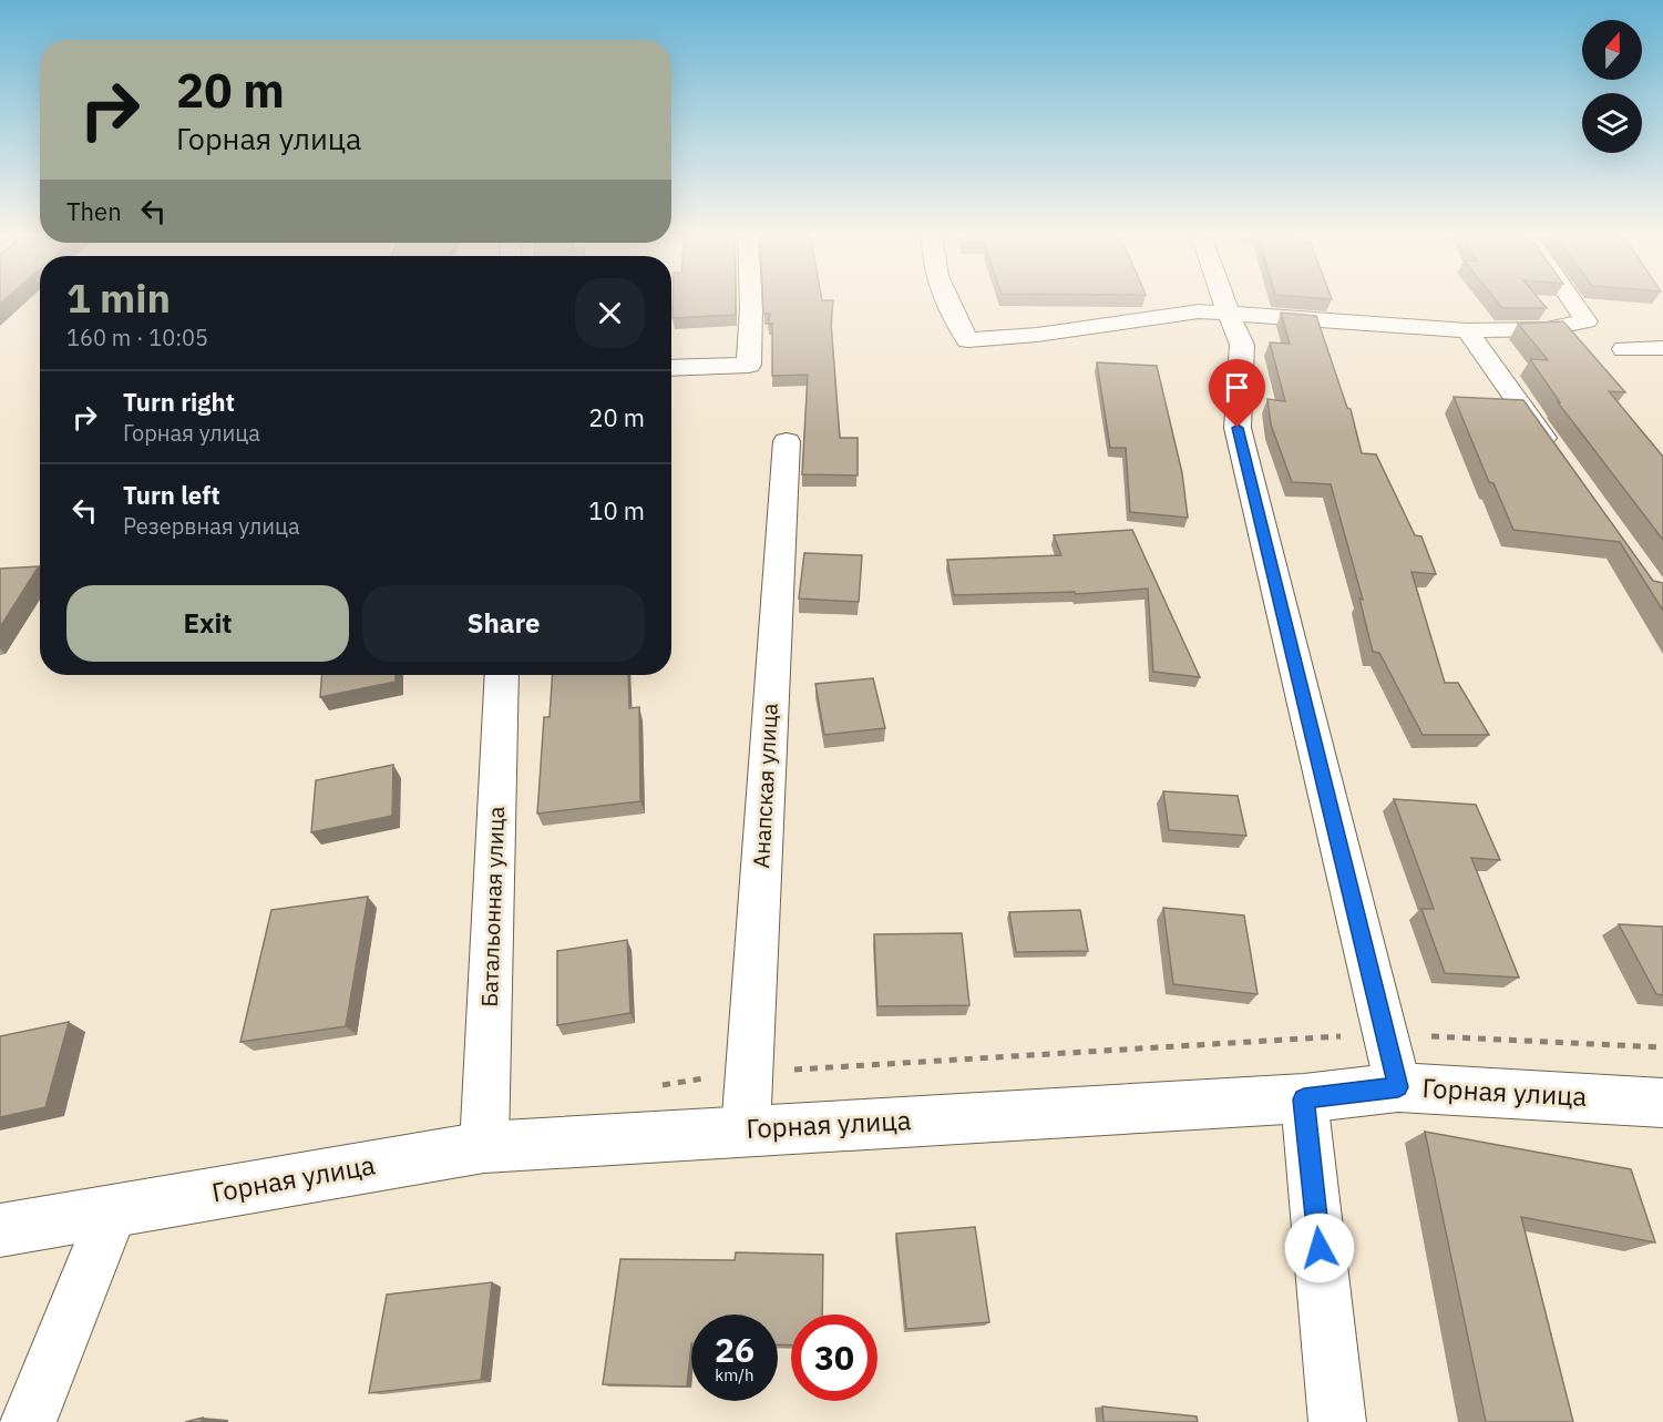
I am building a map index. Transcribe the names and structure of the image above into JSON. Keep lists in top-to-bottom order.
{
  "streets": {
    "main road": ["Горная улица"],
    "street": ["Анапская улица", "Батальонная улица"]
  },
  "crossings": [
    ["Анапская улица", "Горная улица"],
    ["Батальонная улица", "Горная улица"]
  ],
  "north": "top",
  "page": {
    "turn": ["20 m", "Горная улица"],
    "then": "Then",
    "heading": ["1 min", "160 m · 10:05"],
    "list": [
      {
        "name": "Turn right",
        "note": "Горная улица",
        "value": "20 m"
      },
      {
        "name": "Turn left",
        "note": "Резервная улица",
        "value": "10 m"
      }
    ],
    "buttons": ["Exit", "Share"],
    "speed": "26 km/h",
    "limit": "30"
  }
}
